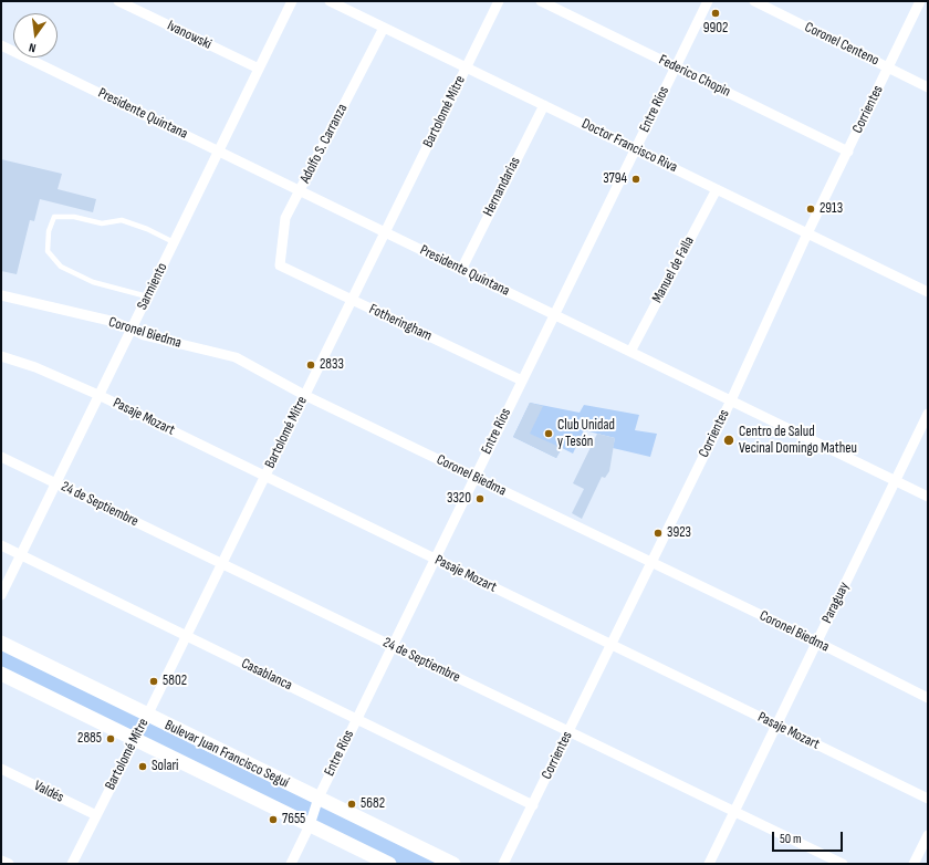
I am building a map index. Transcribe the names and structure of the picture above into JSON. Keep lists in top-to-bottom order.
{
  "streets": {
    "main road": ["Bulevar Juan Francisco Seguí"],
    "street": [
      "Ivanowski",
      "Coronel Centeno",
      "Federico Chopin",
      "Entre Ríos",
      "Corrientes",
      "Bartolomé Mitre",
      "Presidente Quintana",
      "Adolfo S. Carranza",
      "Doctor Francisco Riva",
      "Hernandarias",
      "Manuel de Falla",
      "Sarmiento",
      "Fotheringham",
      "Coronel Biedma",
      "Pasaje Mozart",
      "24 de Septiembre",
      "Paraguay",
      "Casablanca",
      "Valdés"
    ]
  },
  "crossings": [
    ["Ivanowski", "Sarmiento"],
    ["Coronel Centeno", "Corrientes"],
    ["Federico Chopin", "Entre Ríos"],
    ["Federico Chopin", "Corrientes"],
    ["Entre Ríos", "Presidente Quintana"],
    ["Entre Ríos", "Doctor Francisco Riva"],
    ["Entre Ríos", "Fotheringham"],
    ["Entre Ríos", "Coronel Biedma"],
    ["Entre Ríos", "Pasaje Mozart"],
    ["Entre Ríos", "24 de Septiembre"],
    ["Entre Ríos", "Casablanca"],
    ["Entre Ríos", "Bulevar Juan Francisco Seguí"],
    ["Corrientes", "Presidente Quintana"],
    ["Corrientes", "Doctor Francisco Riva"],
    ["Corrientes", "Coronel Biedma"],
    ["Corrientes", "Pasaje Mozart"],
    ["Corrientes", "24 de Septiembre"],
    ["Corrientes", "Casablanca"],
    ["Bartolomé Mitre", "Presidente Quintana"],
    ["Bartolomé Mitre", "Doctor Francisco Riva"],
    ["Bartolomé Mitre", "Fotheringham"],
    ["Bartolomé Mitre", "Coronel Biedma"],
    ["Bartolomé Mitre", "Pasaje Mozart"],
    ["Bartolomé Mitre", "24 de Septiembre"],
    ["Bartolomé Mitre", "Casablanca"],
    ["Bartolomé Mitre", "Bulevar Juan Francisco Seguí"],
    ["Bartolomé Mitre", "Valdés"],
    ["Presidente Quintana", "Adolfo S. Carranza"],
    ["Presidente Quintana", "Hernandarias"],
    ["Presidente Quintana", "Manuel de Falla"],
    ["Presidente Quintana", "Sarmiento"],
    ["Presidente Quintana", "Paraguay"],
    ["Adolfo S. Carranza", "Doctor Francisco Riva"],
    ["Adolfo S. Carranza", "Fotheringham"],
    ["Doctor Francisco Riva", "Hernandarias"],
    ["Doctor Francisco Riva", "Manuel de Falla"],
    ["Sarmiento", "Coronel Biedma"],
    ["Sarmiento", "Pasaje Mozart"],
    ["Sarmiento", "24 de Septiembre"],
    ["Sarmiento", "Casablanca"],
    ["Coronel Biedma", "Paraguay"],
    ["Pasaje Mozart", "Paraguay"],
    ["24 de Septiembre", "Paraguay"]
  ],
  "places": [
    "9902",
    "3794",
    "2913",
    "2833",
    "Club Unidad y Tesón",
    "Centro de Salud Vecinal Domingo Matheu",
    "3320",
    "3923",
    "5802",
    "2885",
    "Solari",
    "5682",
    "7655"
  ],
  "scale_bar": "50 m",
  "north": "bottom"
}
